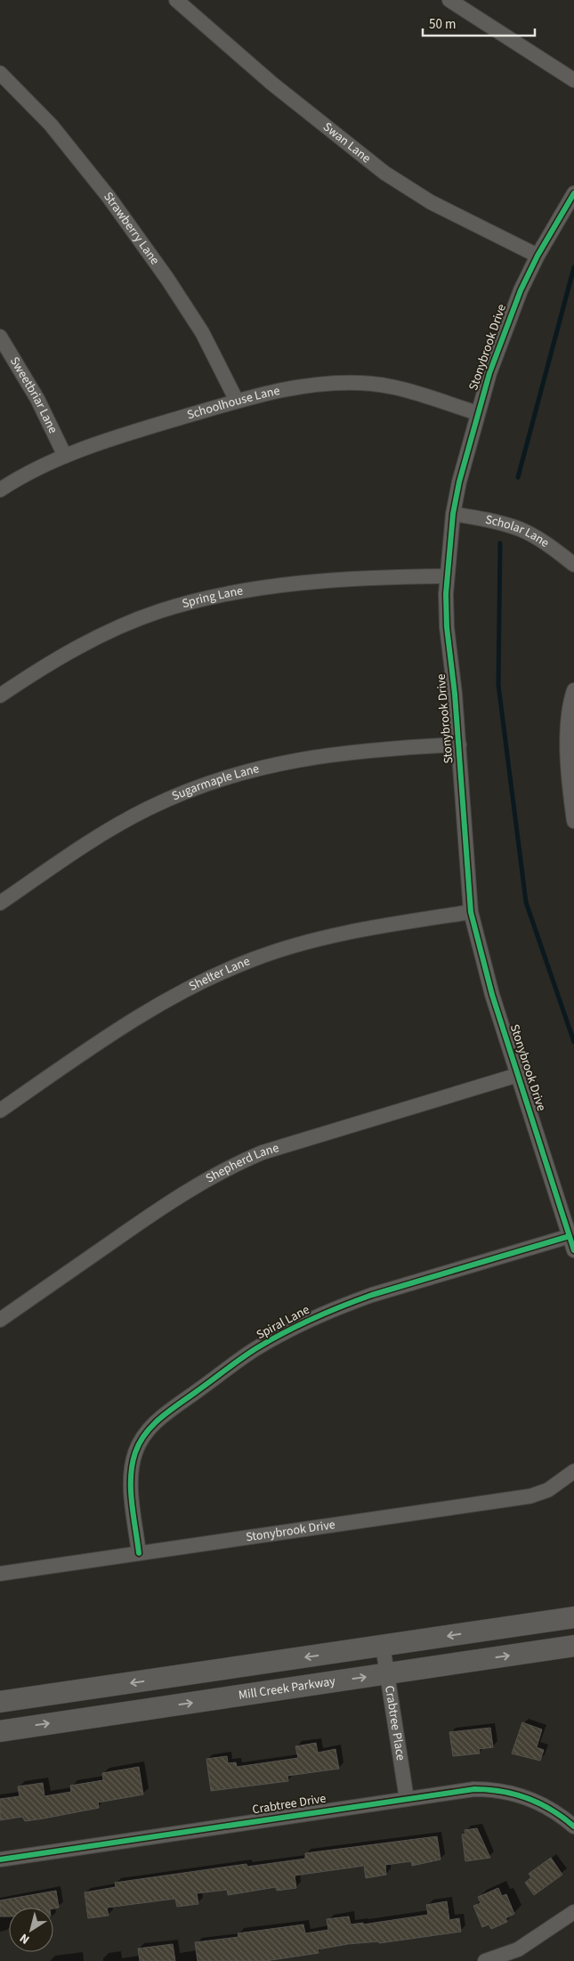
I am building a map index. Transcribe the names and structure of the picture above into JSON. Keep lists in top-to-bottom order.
{
  "streets": {
    "main road": ["Mill Creek Parkway"],
    "street": [
      "Swan Lane",
      "Strawberry Lane",
      "Stonybrook Drive",
      "Sweetbriar Lane",
      "Schoolhouse Lane",
      "Scholar Lane",
      "Spring Lane",
      "Sugarmaple Lane",
      "Shelter Lane",
      "Shepherd Lane",
      "Spiral Lane",
      "Crabtree Place",
      "Crabtree Drive"
    ]
  },
  "crossings": [
    ["Swan Lane", "Stonybrook Drive"],
    ["Strawberry Lane", "Schoolhouse Lane"],
    ["Stonybrook Drive", "Schoolhouse Lane"],
    ["Stonybrook Drive", "Scholar Lane"],
    ["Stonybrook Drive", "Spring Lane"],
    ["Stonybrook Drive", "Sugarmaple Lane"],
    ["Stonybrook Drive", "Shelter Lane"],
    ["Stonybrook Drive", "Shepherd Lane"],
    ["Stonybrook Drive", "Spiral Lane"],
    ["Sweetbriar Lane", "Schoolhouse Lane"],
    ["Mill Creek Parkway", "Crabtree Place"],
    ["Crabtree Place", "Crabtree Drive"]
  ],
  "scale_bar": "50 m",
  "north": "bottom left"
}
